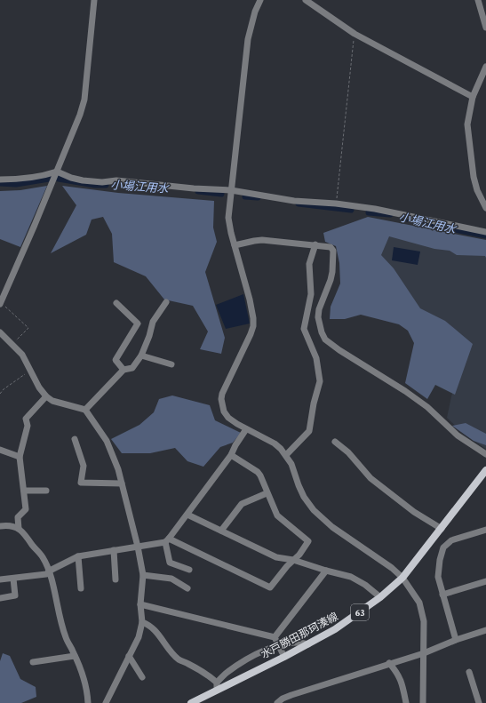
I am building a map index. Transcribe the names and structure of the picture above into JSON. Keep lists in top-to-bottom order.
{
  "streets": {
    "main road": ["63", "水戸勝田那珂湊線"]
  },
  "water": ["小場江用水"]
}
